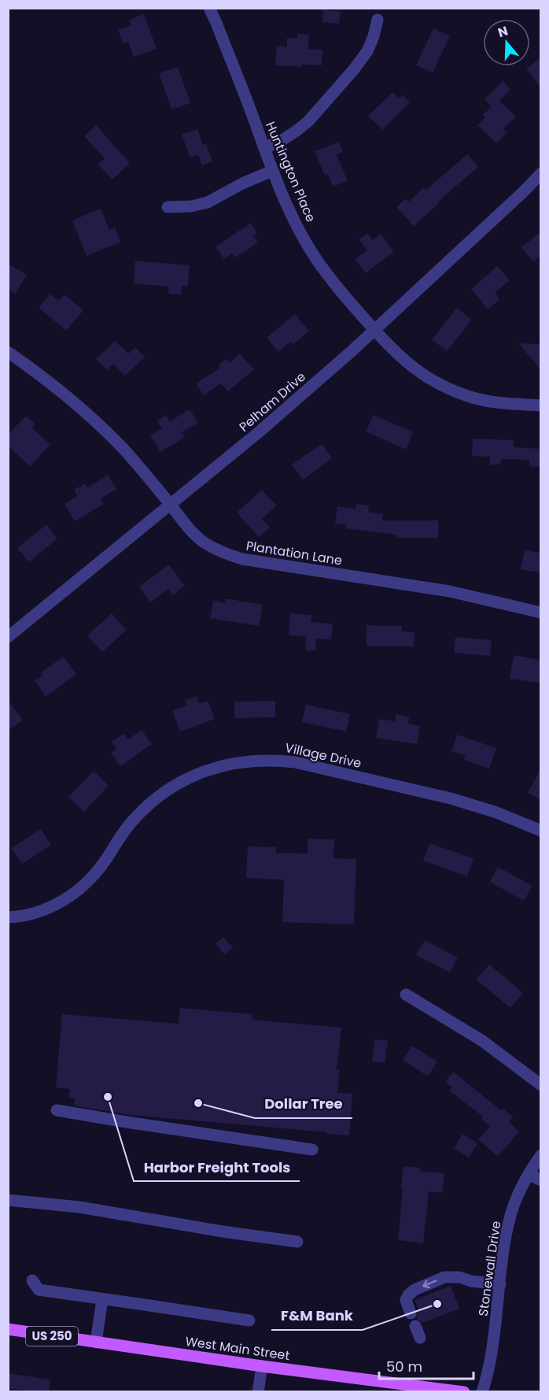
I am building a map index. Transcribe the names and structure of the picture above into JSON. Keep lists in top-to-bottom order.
{
  "streets": {
    "main road": ["US 250", "West Main Street"],
    "street": [
      "Huntington Place",
      "Pelham Drive",
      "Plantation Lane",
      "Village Drive",
      "Stonewall Drive"
    ]
  },
  "crossings": [
    ["Huntington Place", "Pelham Drive"],
    ["Pelham Drive", "Plantation Lane"]
  ],
  "places": ["Harbor Freight Tools", "Dollar Tree", "F&M Bank"],
  "scale_bar": "50 m",
  "north": "top"
}
